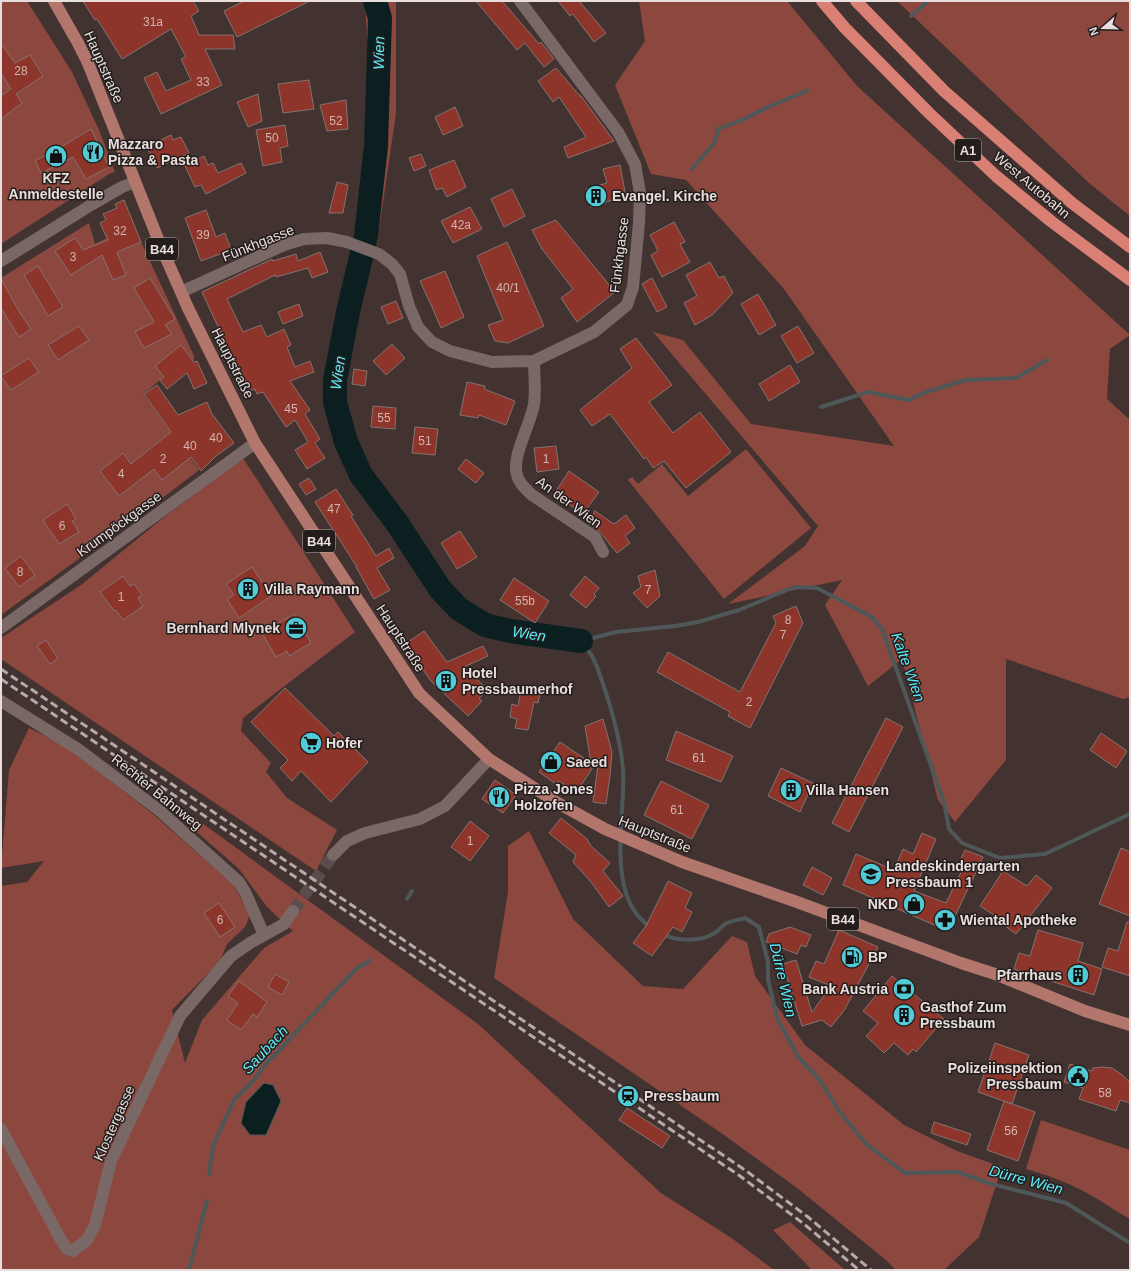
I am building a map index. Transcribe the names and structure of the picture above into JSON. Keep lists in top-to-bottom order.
{
  "streets": {
    "highway": ["A1", "West Autobahn"],
    "main road": ["Hauptstraße", "B44"],
    "street": [
      "Fünkhgasse",
      "An der Wien",
      "Krumpöckgasse",
      "Rechter Bahnweg",
      "Klostergasse"
    ]
  },
  "crossings": [
    ["Hauptstraße", "Fünkhgasse"],
    ["Hauptstraße", "Krumpöckgasse"],
    ["Fünkhgasse", "An der Wien"],
    ["Rechter Bahnweg", "Klostergasse"]
  ],
  "water": [
    "Wien",
    "Kalte Wien",
    "Dürre Wien",
    "Saubach"
  ],
  "places": {
    "restaurant": ["Mazzaro Pizza & Pasta", "Pizza Jones Holzofen"],
    "shop": ["KFZ Anmeldestelle", "Saeed", "NKD"],
    "building": [
      "Evangel. Kirche",
      "Villa Raymann",
      "Hotel Pressbaumerhof",
      "Villa Hansen",
      "Pfarrhaus",
      "Gasthof Zum Pressbaum"
    ],
    "office": ["Bernhard Mlynek"],
    "supermarket": ["Hofer"],
    "school or university": ["Landeskindergarten Pressbaum 1"],
    "pharmacy": ["Wiental Apotheke"],
    "fuel station": ["BP"],
    "bank": ["Bank Austria"],
    "public building": ["Polizeiinspektion Pressbaum"],
    "station": ["Pressbaum"]
  },
  "house_numbers": [
    "31a",
    "28",
    "33",
    "52",
    "50",
    "42a",
    "32",
    "39",
    "3",
    "40/1",
    "45",
    "55",
    "40",
    "51",
    "40",
    "2",
    "1",
    "4",
    "47",
    "6",
    "8",
    "7",
    "1",
    "55b",
    "8",
    "7",
    "2",
    "61",
    "61",
    "1",
    "6",
    "58",
    "56"
  ],
  "north": "left"
}
